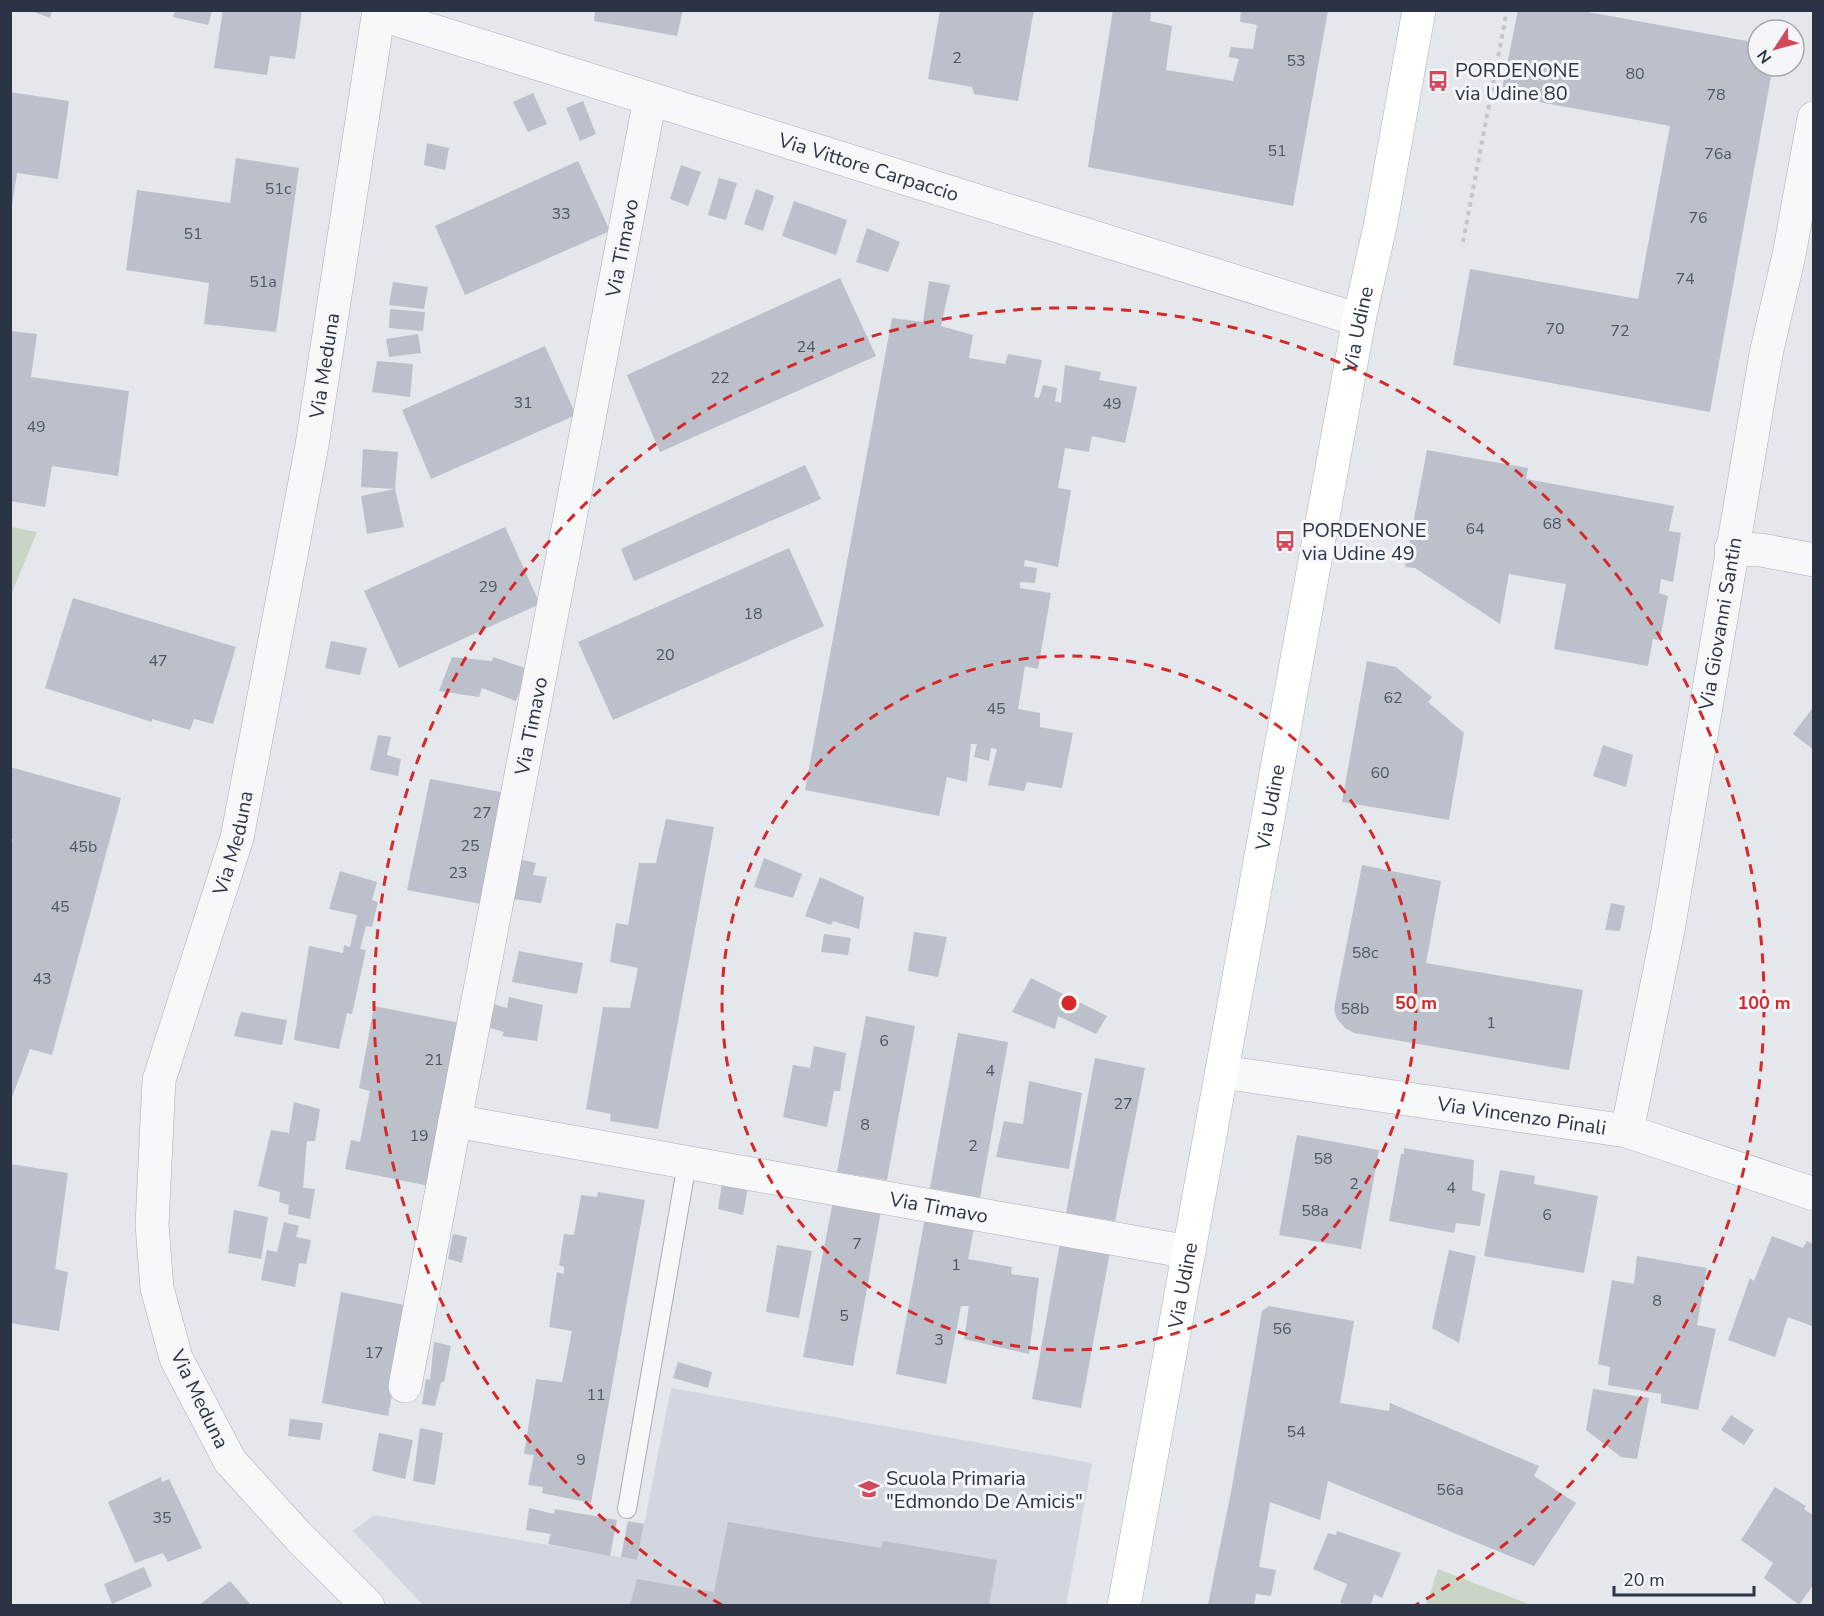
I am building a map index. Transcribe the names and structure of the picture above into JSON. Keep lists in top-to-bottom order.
{
  "streets": {
    "main road": ["Via Udine"],
    "street": [
      "Via Vittore Carpaccio",
      "Via Timavo",
      "Via Meduna",
      "Via Giovanni Santin",
      "Via Vincenzo Pinali"
    ]
  },
  "crossings": [
    ["Via Vittore Carpaccio", "Via Timavo"],
    ["Via Vittore Carpaccio", "Via Udine"],
    ["Via Vittore Carpaccio", "Via Meduna"],
    ["Via Timavo", "Via Udine"],
    ["Via Udine", "Via Vincenzo Pinali"],
    ["Via Giovanni Santin", "Via Vincenzo Pinali"]
  ],
  "places": {
    "bus stop": ["PORDENONE via Udine 80", "PORDENONE via Udine 49"],
    "school or university": ["Scuola Primaria \"Edmondo De Amicis\""]
  },
  "house_numbers": [
    "2",
    "53",
    "80",
    "78",
    "51",
    "76a",
    "51c",
    "33",
    "76",
    "51",
    "74",
    "51a",
    "70",
    "72",
    "24",
    "22",
    "31",
    "49",
    "49",
    "68",
    "64",
    "29",
    "18",
    "20",
    "47",
    "62",
    "45",
    "60",
    "27",
    "25",
    "45b",
    "23",
    "45",
    "58c",
    "43",
    "58b",
    "1",
    "6",
    "21",
    "4",
    "27",
    "8",
    "19",
    "2",
    "58",
    "2",
    "4",
    "58a",
    "6",
    "7",
    "1",
    "8",
    "5",
    "56",
    "3",
    "17",
    "11",
    "54",
    "9",
    "56a",
    "35"
  ],
  "scale_bar": "20 m",
  "north": "bottom left",
  "rings": ["50 m", "100 m"]
}
